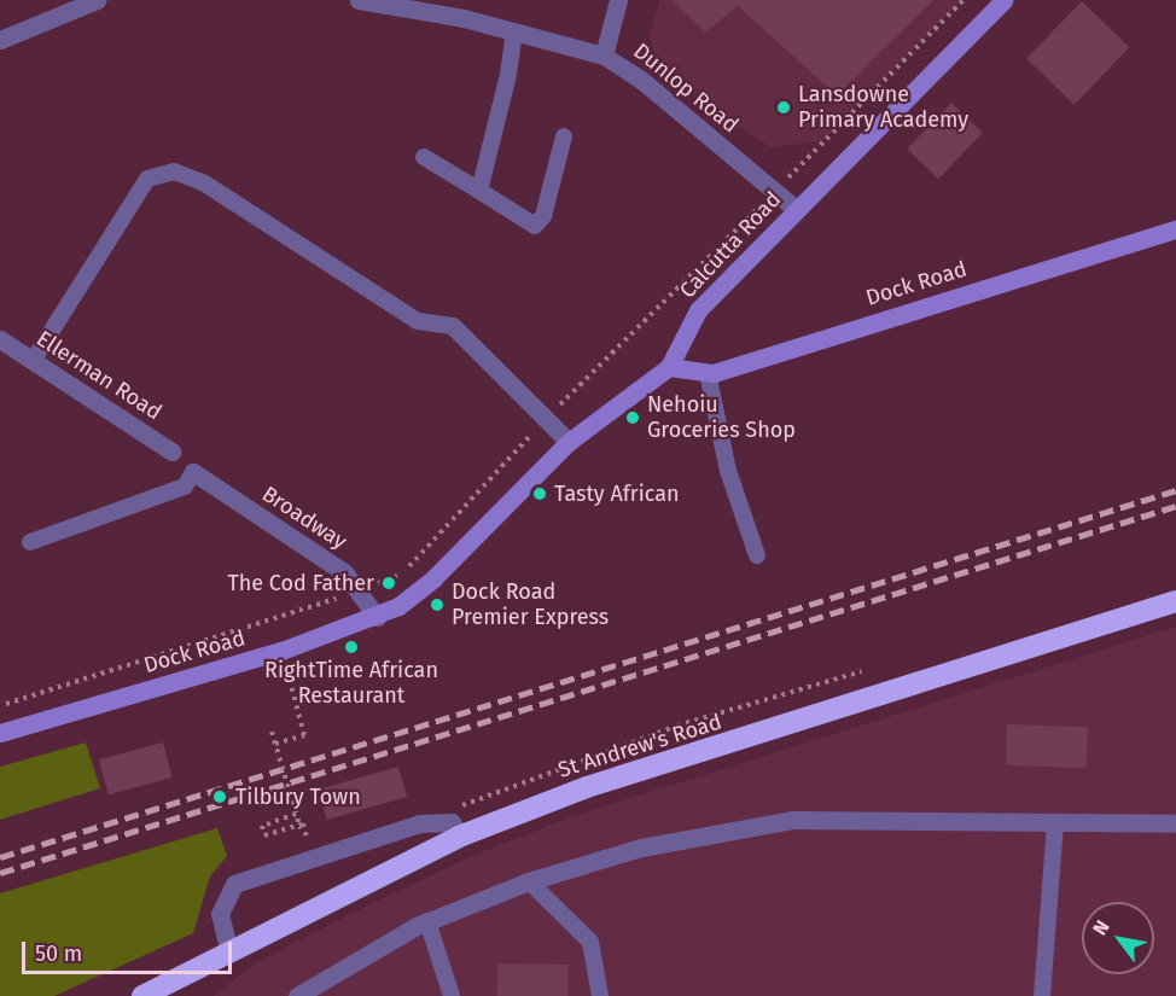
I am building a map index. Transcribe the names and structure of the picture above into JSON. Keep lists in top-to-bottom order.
{
  "streets": {
    "highway": ["St Andrew's Road"],
    "street": [
      "Dunlop Road",
      "Calcutta Road",
      "Dock Road",
      "Ellerman Road",
      "Broadway"
    ]
  },
  "crossings": [
    ["Dunlop Road", "Calcutta Road"],
    ["Calcutta Road", "Dock Road"],
    ["Dock Road", "Broadway"]
  ],
  "places": [
    "Lansdowne Primary Academy",
    "Nehoiu Groceries Shop",
    "Tasty African",
    "The Cod Father",
    "Dock Road Premier Express",
    "RightTime African Restaurant",
    "Tilbury Town"
  ],
  "scale_bar": "50 m",
  "north": "top left"
}
